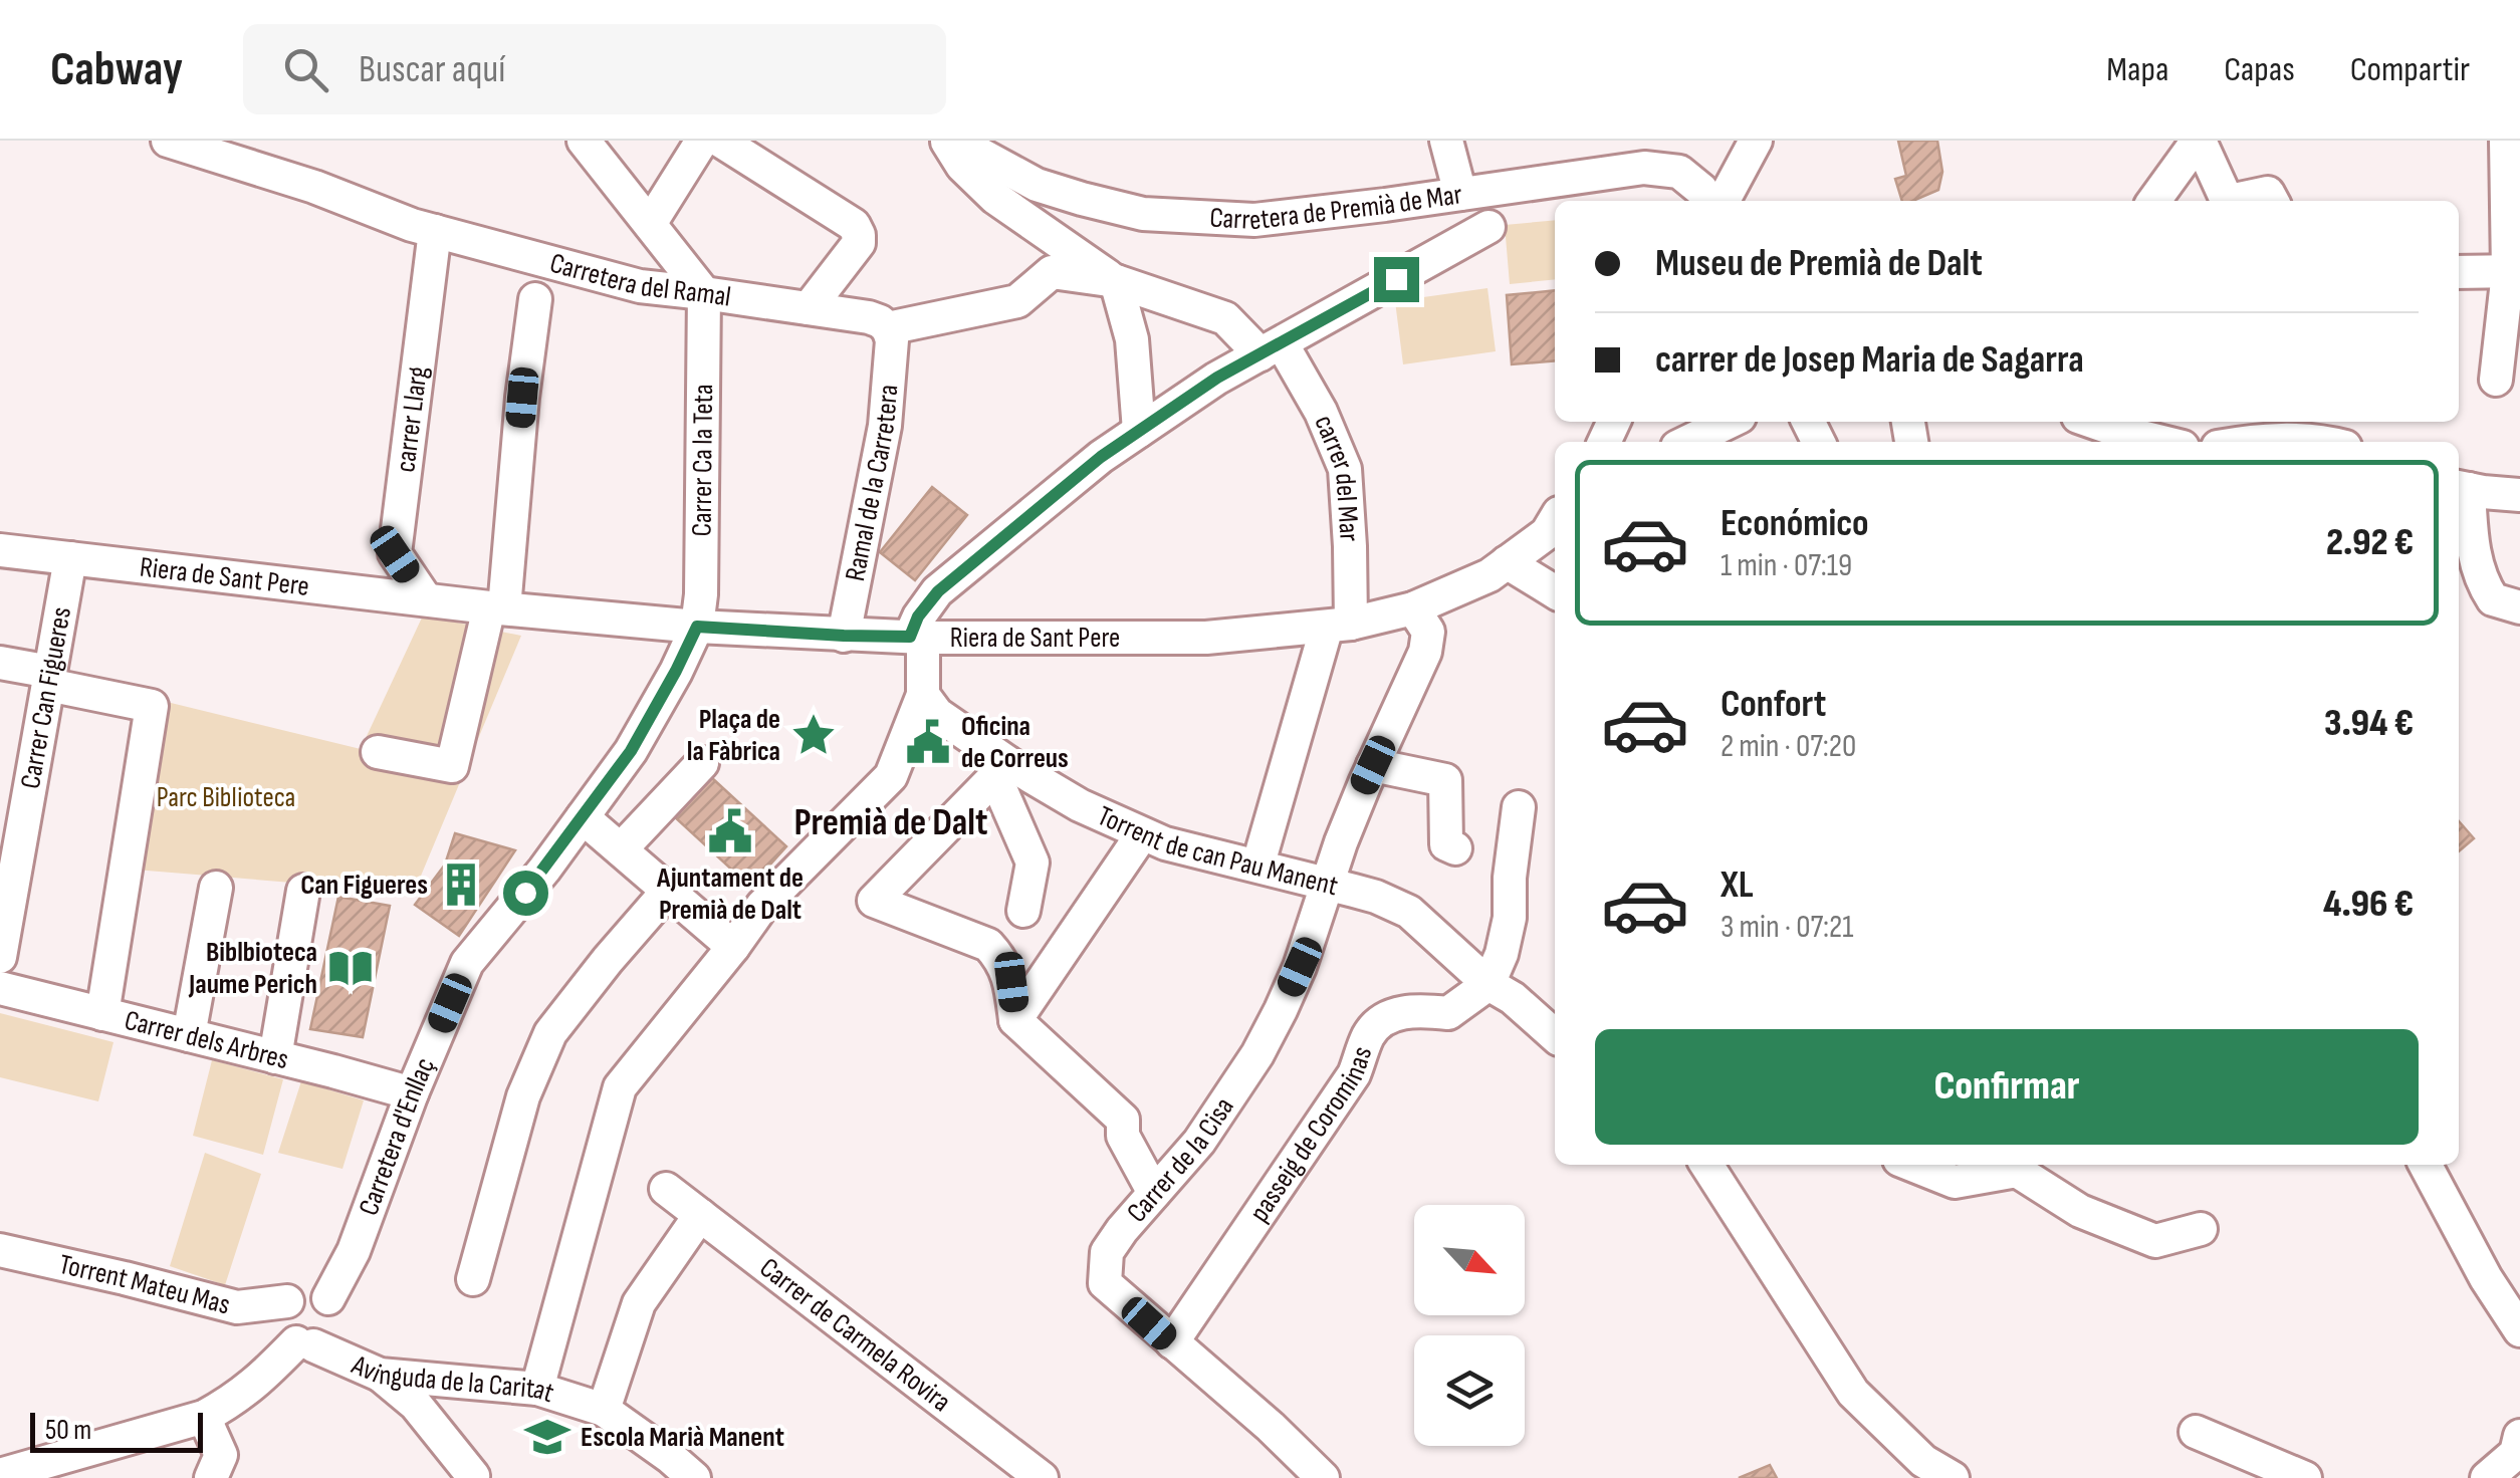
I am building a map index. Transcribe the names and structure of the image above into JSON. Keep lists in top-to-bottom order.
{
  "streets": {
    "street": [
      "Carretera de Premià de Mar",
      "Carretera del Ramal",
      "carrer Llarg",
      "Carrer Ca la Teta",
      "carrer del Mar",
      "Ramal de la Carretera",
      "Riera de Sant Pere",
      "Carrer Can Figueres",
      "Torrent de can Pau Manent",
      "Carrer dels Arbres",
      "passeig de Corominas",
      "Carretera d'Enllaç",
      "Carrer de la Cisa",
      "Torrent Mateu Mas",
      "Carrer de Carmela Rovira",
      "Avinguda de la Caritat"
    ]
  },
  "crossings": [
    ["Carretera del Ramal", "carrer Llarg"],
    ["Carretera del Ramal", "Carrer Ca la Teta"],
    ["Carretera del Ramal", "carrer del Mar"],
    ["Carretera del Ramal", "Ramal de la Carretera"],
    ["carrer Llarg", "Riera de Sant Pere"],
    ["Carrer Ca la Teta", "Riera de Sant Pere"],
    ["Carrer Ca la Teta", "Carretera d'Enllaç"],
    ["carrer del Mar", "Riera de Sant Pere"],
    ["Ramal de la Carretera", "Riera de Sant Pere"],
    ["Riera de Sant Pere", "Carrer Can Figueres"],
    ["Riera de Sant Pere", "Carretera d'Enllaç"],
    ["Riera de Sant Pere", "Carrer de la Cisa"],
    ["Torrent de can Pau Manent", "passeig de Corominas"],
    ["Torrent de can Pau Manent", "Carrer de la Cisa"],
    ["Carrer dels Arbres", "Carretera d'Enllaç"],
    ["passeig de Corominas", "Carrer de la Cisa"],
    ["Carretera d'Enllaç", "Torrent Mateu Mas"],
    ["Carretera d'Enllaç", "Avinguda de la Caritat"],
    ["Torrent Mateu Mas", "Avinguda de la Caritat"]
  ],
  "districts": ["Premià de Dalt"],
  "parks": ["Parc Biblioteca"],
  "places": {
    "place": ["Plaça de la Fàbrica"],
    "public building": ["Oficina de Correus", "Ajuntament de Premià de Dalt"],
    "building": ["Can Figueres"],
    "library": ["Biblbioteca Jaume Perich"],
    "school or university": ["Escola Marià Manent"]
  },
  "scale_bar": "50 m",
  "north": "bottom right",
  "page": {
    "header": "Cabway",
    "search": "Buscar aquí",
    "nav": ["Mapa", "Capas", "Compartir"],
    "banner": ["Museu de Premià de Dalt", "carrer de Josep Maria de Sagarra"],
    "list": [
      {
        "name": "Económico",
        "note": "1 min · 07:19",
        "value": "2.92 €"
      },
      {
        "name": "Confort",
        "note": "2 min · 07:20",
        "value": "3.94 €"
      },
      {
        "name": "XL",
        "note": "3 min · 07:21",
        "value": "4.96 €"
      }
    ],
    "buttons": "Confirmar",
    "scale": "50 m"
  }
}
